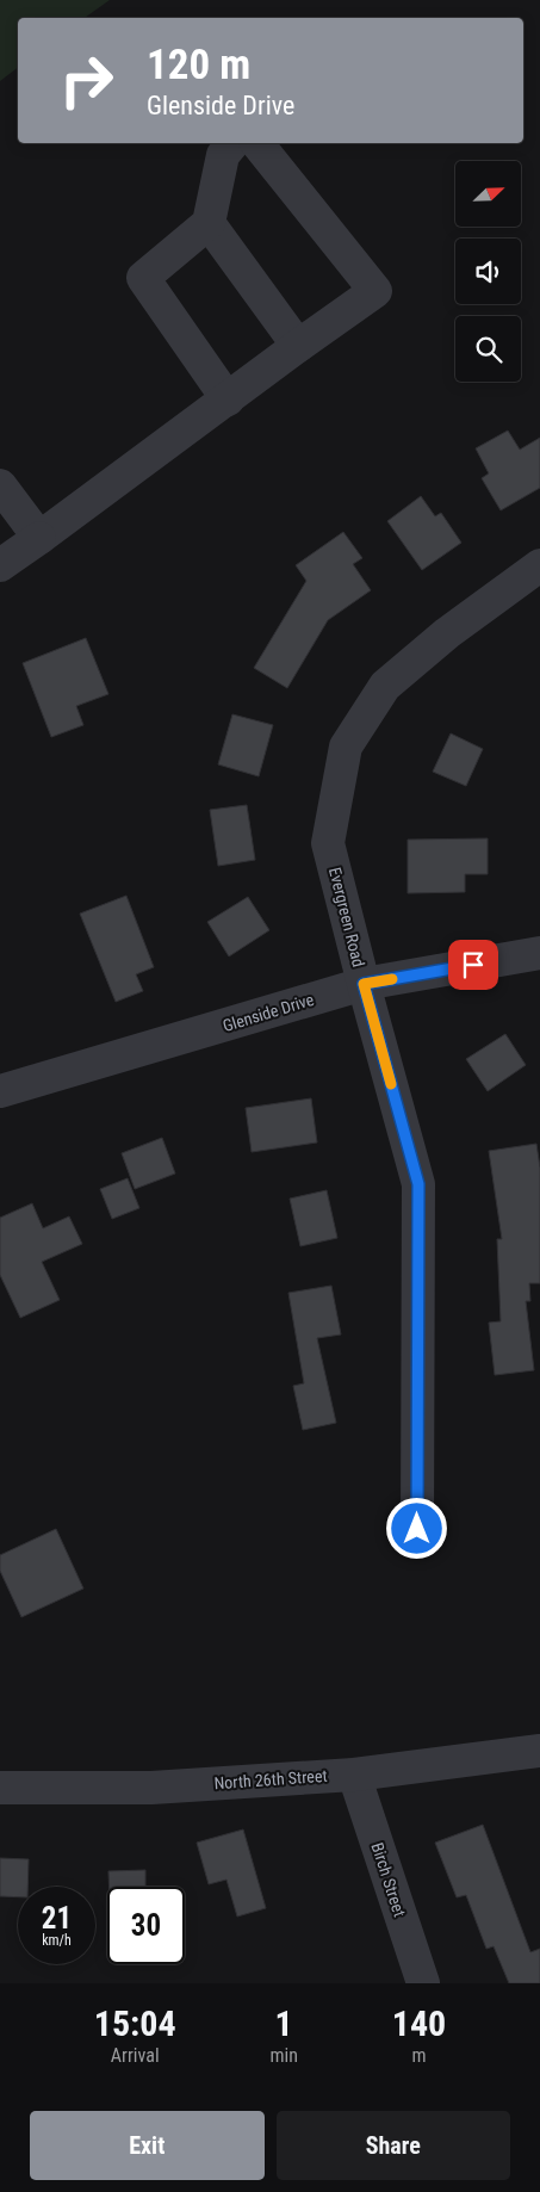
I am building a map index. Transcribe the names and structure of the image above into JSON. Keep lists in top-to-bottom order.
{
  "streets": {
    "street": [
      "Evergreen Road",
      "Glenside Drive",
      "North 26th Street",
      "Birch Street"
    ]
  },
  "crossings": [
    ["Evergreen Road", "Glenside Drive"],
    ["North 26th Street", "Birch Street"]
  ],
  "north": "top right",
  "page": {
    "turn": ["120 m", "Glenside Drive"],
    "speed": "21 km/h",
    "limit": "30",
    "eta": [
      "15:04",
      "Arrival",
      "1",
      "min",
      "140",
      "m"
    ],
    "buttons": ["Exit", "Share"]
  }
}
